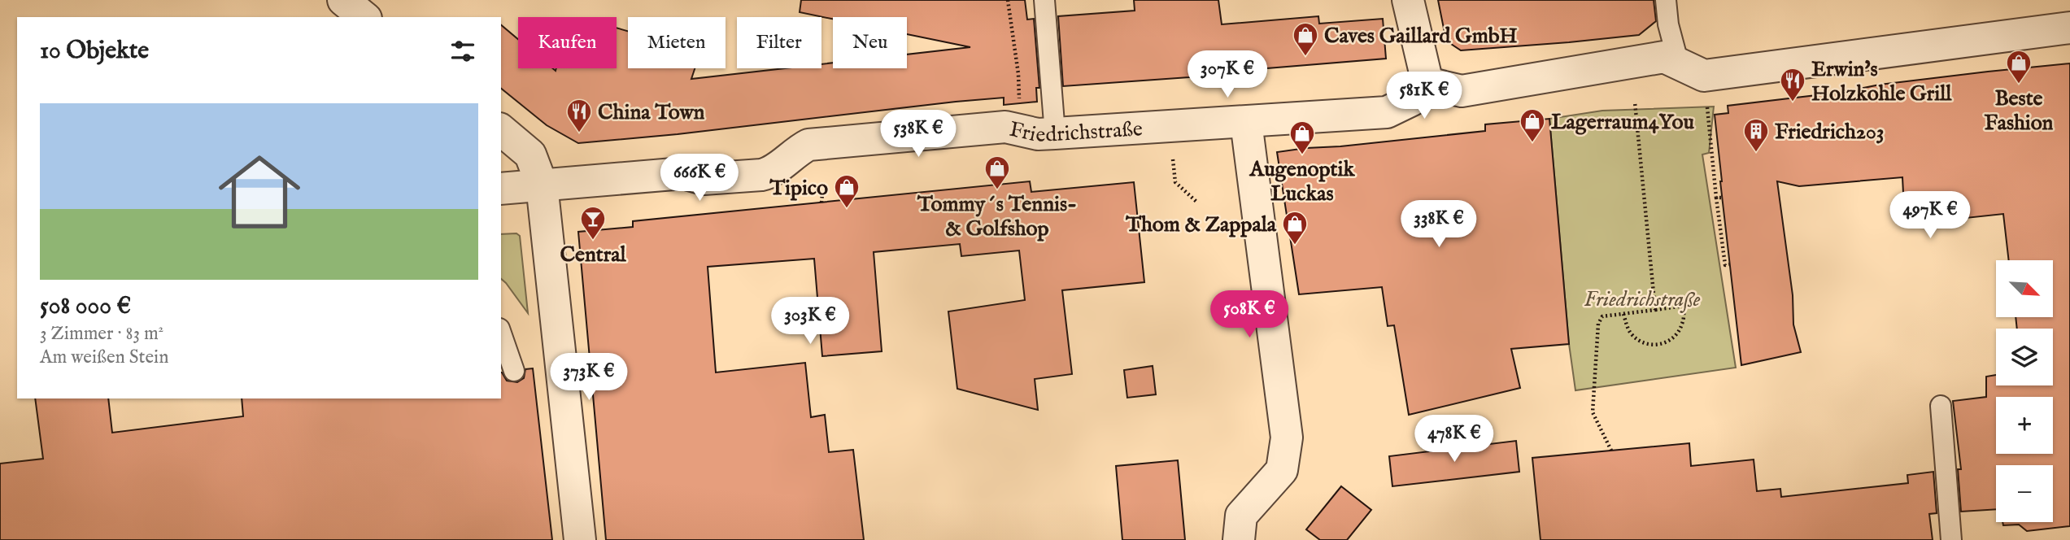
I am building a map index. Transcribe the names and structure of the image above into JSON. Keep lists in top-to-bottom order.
{
  "streets": {
    "street": ["Friedrichstraße"]
  },
  "parks": ["Friedrichstraße"],
  "places": {
    "shop": [
      "Caves Gaillard GmbH",
      "Beste Fashion",
      "Lagerraum4You",
      "Augenoptik Luckas",
      "Tommy´s Tennis- & Golfshop",
      "Tipico",
      "Thom & Zappala"
    ],
    "restaurant": ["Erwin's Holzkohle Grill", "China Town"],
    "building": ["Friedrich203"],
    "bar": ["Central"]
  },
  "north": "bottom right",
  "page": {
    "chip": [
      "Kaufen",
      "Mieten",
      "Filter",
      "Neu"
    ],
    "heading": "10 Objekte",
    "price": [
      "307K €",
      "581K €",
      "538K €",
      "666K €",
      "497K €",
      "338K €",
      "508K €",
      "303K €",
      "373K €",
      "478K €"
    ],
    "list": [
      {
        "name": "508 000 €",
        "note": "3 Zimmer · 83 m² · Am weißen Stein"
      }
    ],
    "map_buttons": ["+", "−"]
  }
}
